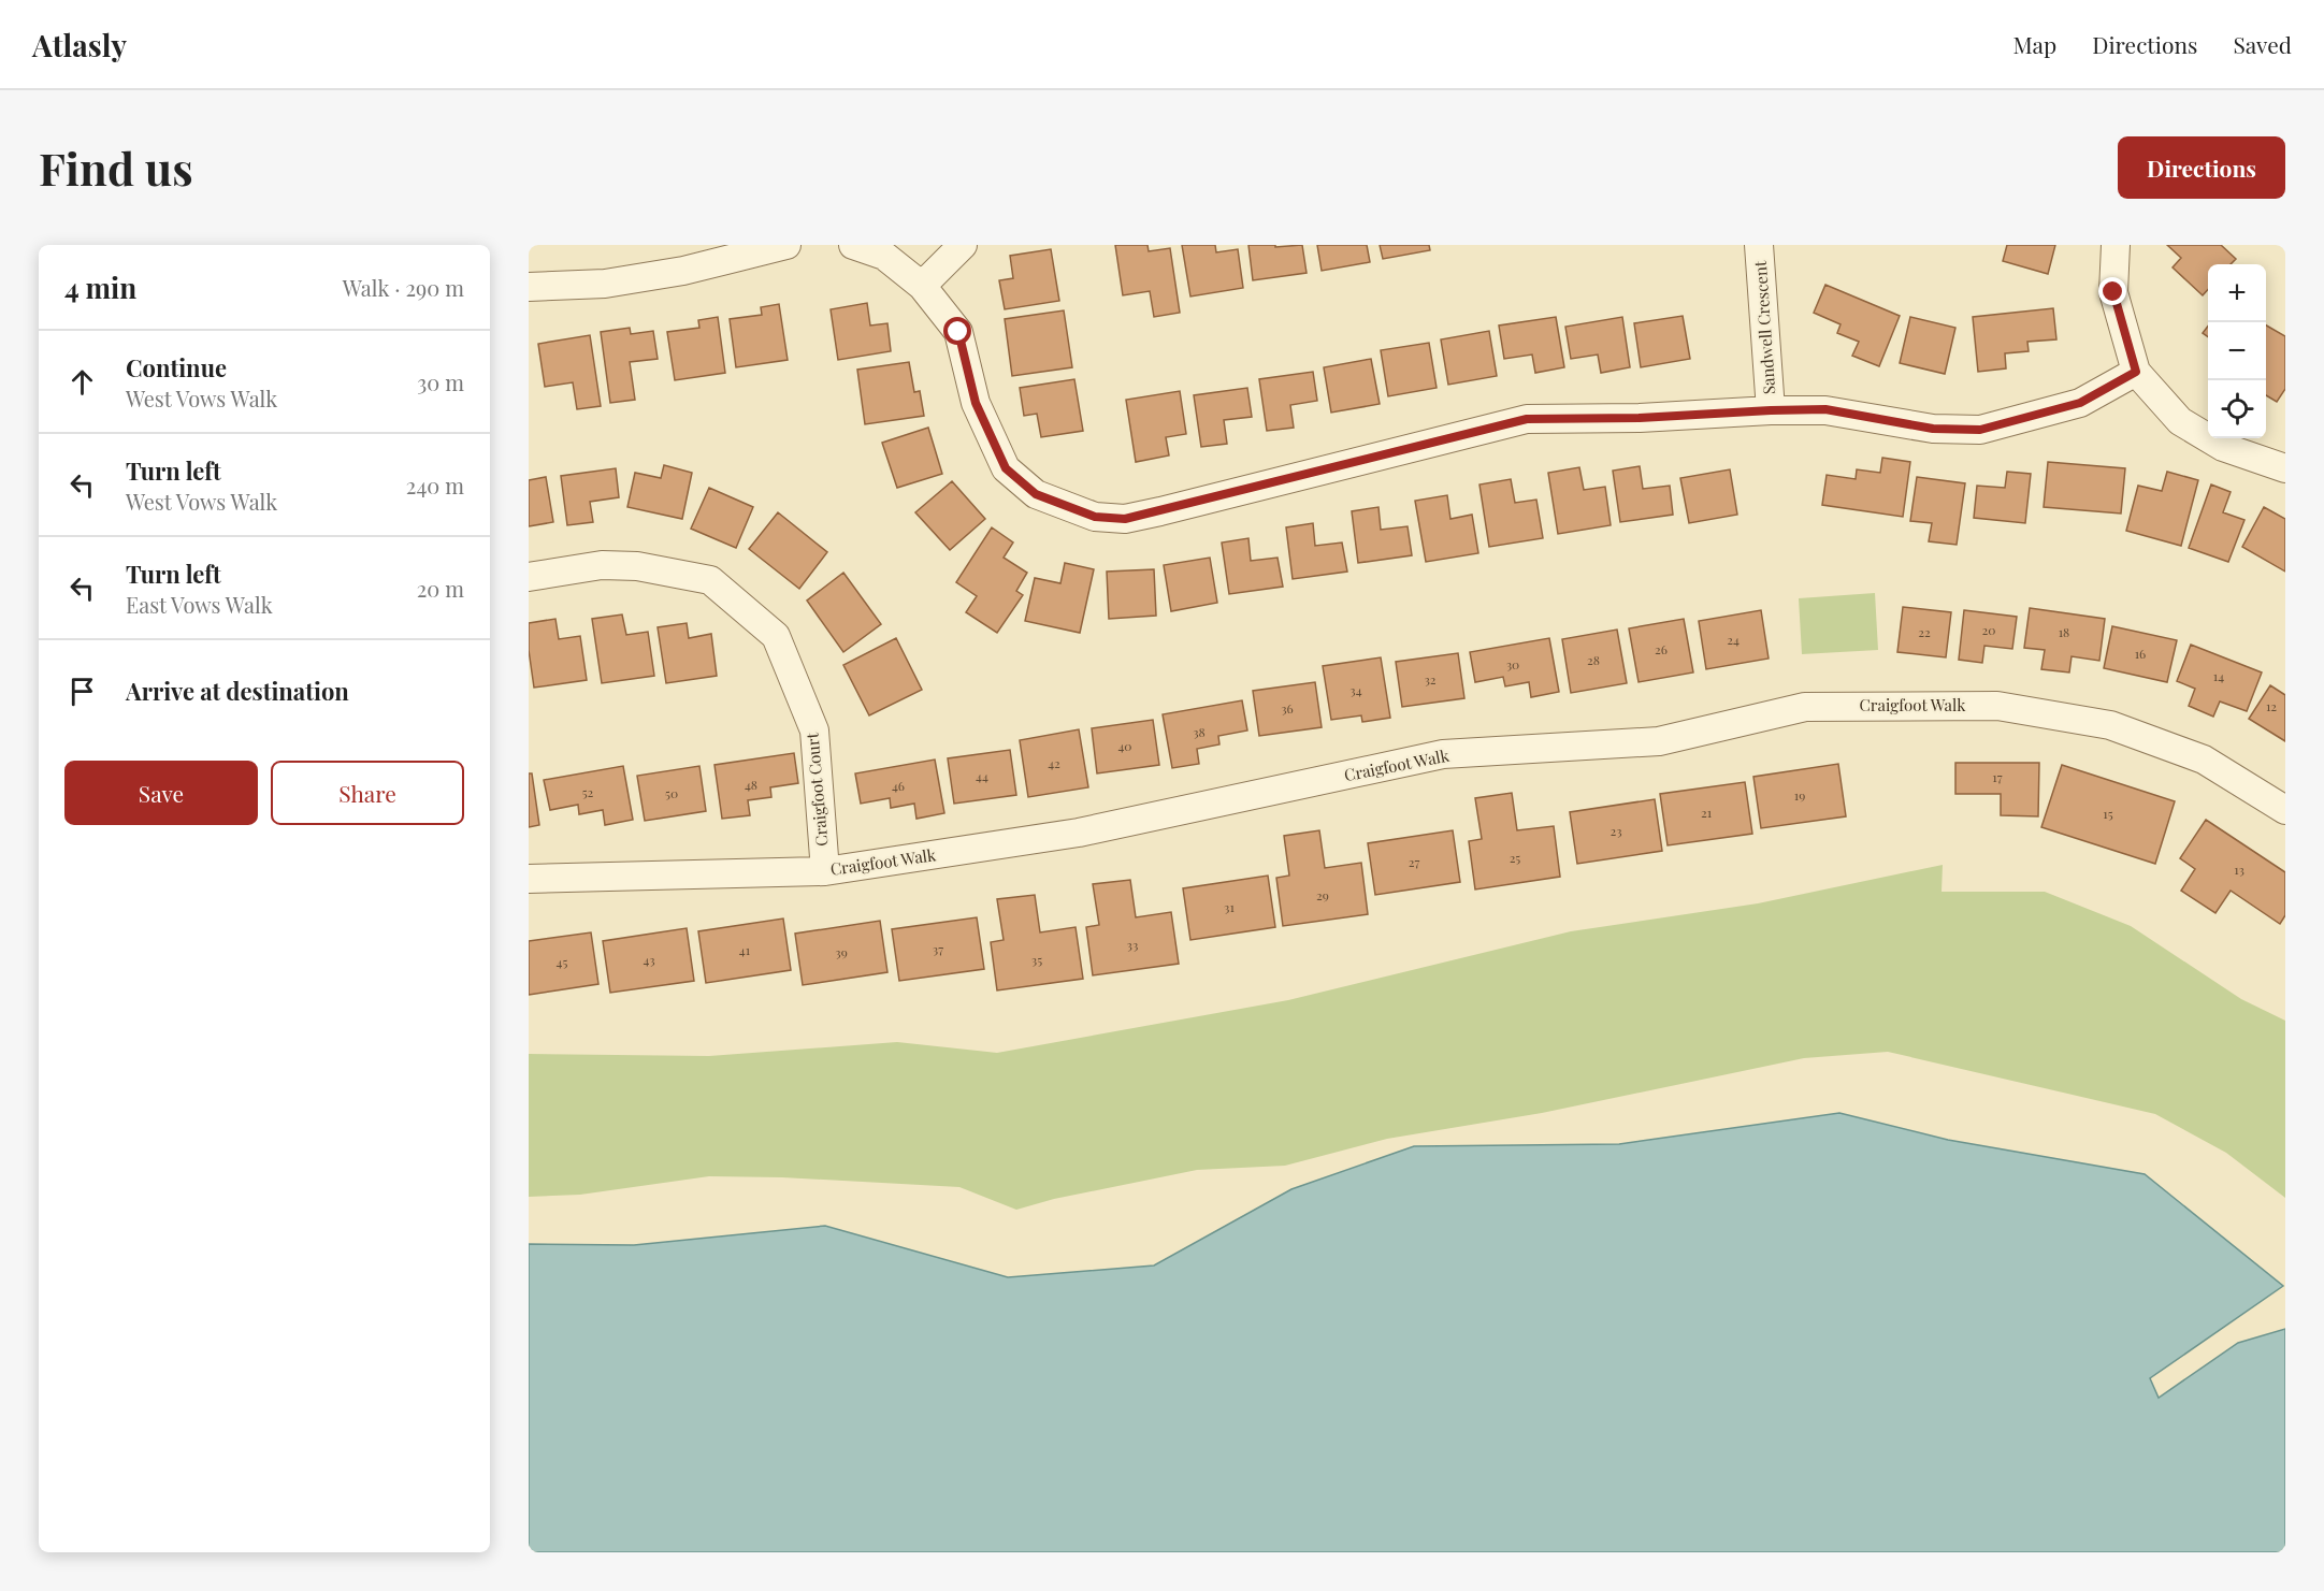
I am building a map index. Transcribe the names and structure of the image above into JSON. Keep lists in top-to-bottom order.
{
  "streets": {
    "street": ["Sandwell Crescent", "Craigfoot Walk", "Craigfoot Court"]
  },
  "crossings": [
    ["Craigfoot Walk", "Craigfoot Court"]
  ],
  "house_numbers": [
    "20",
    "22",
    "18",
    "24",
    "26",
    "16",
    "28",
    "30",
    "14",
    "32",
    "34",
    "12",
    "36",
    "38",
    "40",
    "42",
    "44",
    "17",
    "48",
    "46",
    "52",
    "50",
    "19",
    "21",
    "15",
    "23",
    "25",
    "27",
    "13",
    "29",
    "31",
    "33",
    "37",
    "41",
    "39",
    "43",
    "35",
    "45"
  ],
  "page": {
    "header": "Atlasly",
    "nav": ["Map", "Directions", "Saved"],
    "buttons": [
      "Directions",
      ["Save", "Share"]
    ],
    "title": "Find us",
    "heading": ["4 min", "Walk · 290 m"],
    "map_buttons": ["+", "−"],
    "list": [
      ["Continue", "West Vows Walk", "30 m"],
      ["Turn left", "West Vows Walk", "240 m"],
      ["Turn left", "East Vows Walk", "20 m"],
      "Arrive at destination"
    ]
  }
}
